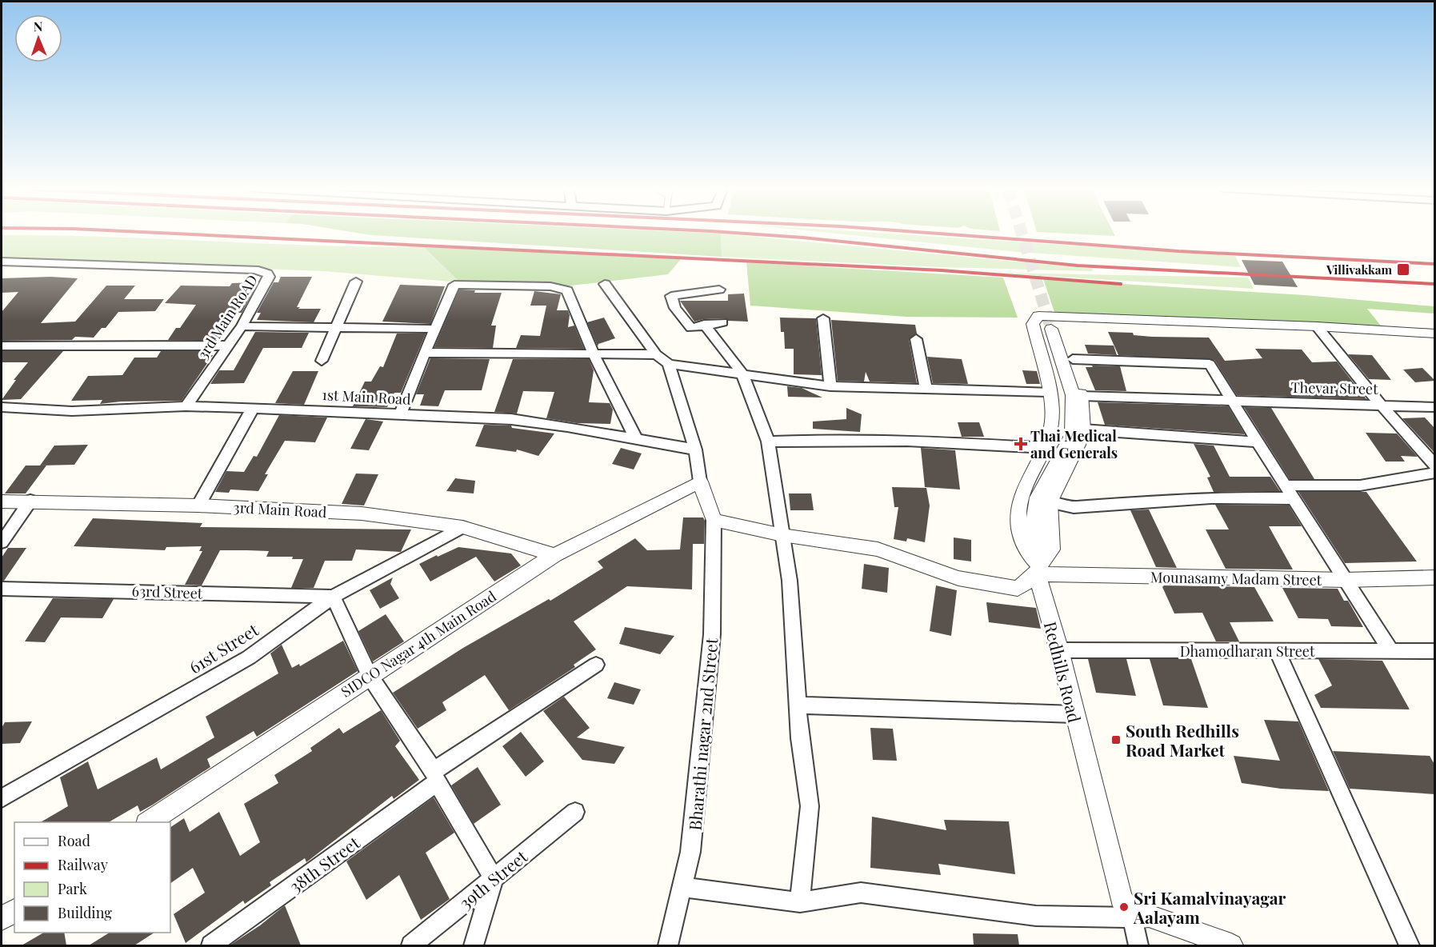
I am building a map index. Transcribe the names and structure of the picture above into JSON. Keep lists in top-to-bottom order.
{
  "streets": {
    "street": [
      "3rd Main RoAD",
      "Thevar Street",
      "1st Main Road",
      "3rd Main Road",
      "Mounasamy Madam Street",
      "63rd Street",
      "SIDCO Nagar 4th Main Road",
      "61st Street",
      "Dhamodharan Street",
      "Redhills Road",
      "Bharathi nagar 2nd Street",
      "38th Street",
      "39th Street"
    ]
  },
  "crossings": [
    ["3rd Main RoAD", "1st Main Road"],
    ["3rd Main Road", "SIDCO Nagar 4th Main Road"],
    ["3rd Main Road", "61st Street"],
    ["Mounasamy Madam Street", "Redhills Road"],
    ["63rd Street", "61st Street"],
    ["Dhamodharan Street", "Redhills Road"]
  ],
  "places": {
    "transit": ["Villivakkam", "South Redhills Road Market"],
    "health": ["Thai Medical and Generals"],
    "other": ["Sri Kamalvinayagar Aalayam"]
  },
  "legend": [
    "Road",
    "Railway",
    "Park",
    "Building"
  ],
  "north": "top"
}
